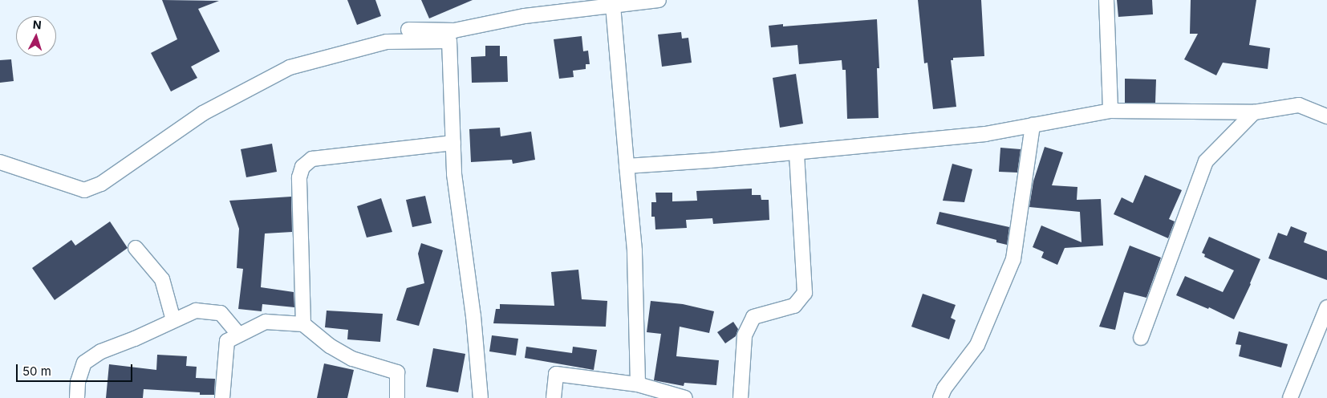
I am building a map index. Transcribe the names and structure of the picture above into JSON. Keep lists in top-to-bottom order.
{
  "scale_bar": "50 m",
  "north": "top"
}
